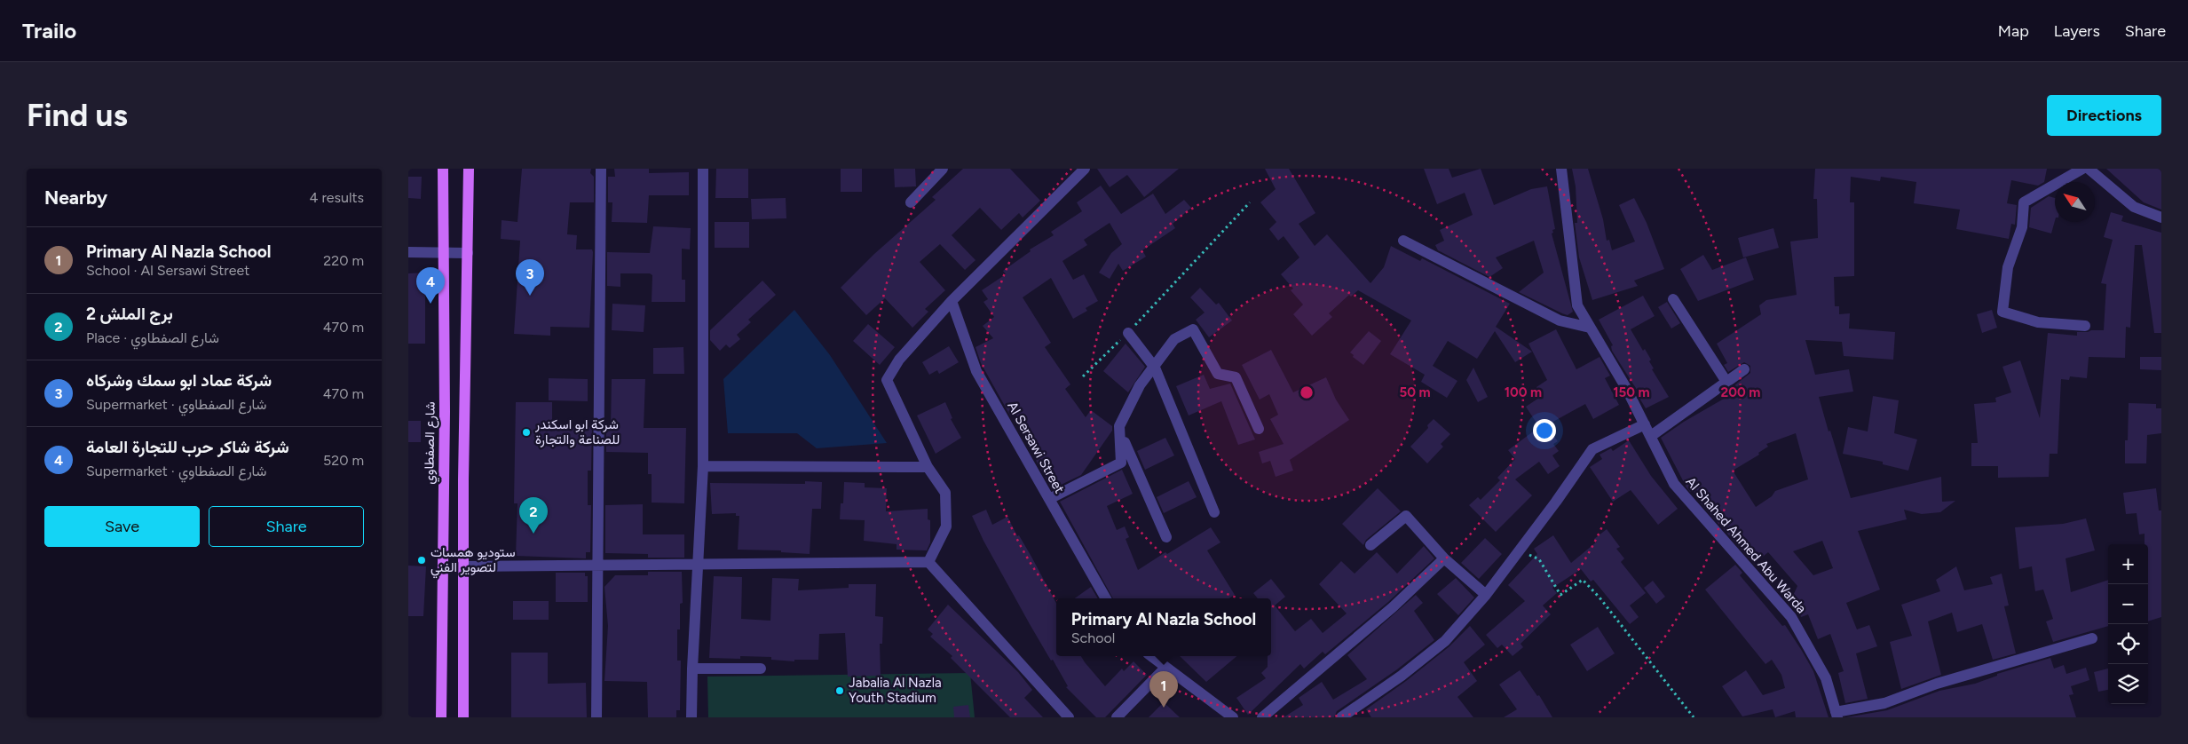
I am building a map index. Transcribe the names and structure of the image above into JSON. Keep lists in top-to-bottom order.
{
  "streets": {
    "main road": ["شارع الصفطاوي"],
    "street": ["Al Sersawi Street", "Al Shahed Ahmed Abu Warda"]
  },
  "places": ["شركة ابو اسكندر للصناعة والتجارة", "ستوديو همسات لتصوير الفني", "Jabalia Al Nazla Youth Stadium"],
  "north": "top left",
  "page": {
    "header": "Trailo",
    "nav": ["Map", "Layers", "Share"],
    "buttons": [
      "Directions",
      ["Save", "Share"]
    ],
    "title": "Find us",
    "heading": ["Nearby", "4 results"],
    "list": [
      {
        "mark": "1",
        "name": "Primary Al Nazla School",
        "note": "School · Al Sersawi Street",
        "value": "220 m"
      },
      {
        "mark": "2",
        "name": "برج الملش 2",
        "note": "Place · شارع الصفطاوي",
        "value": "470 m"
      },
      {
        "mark": "3",
        "name": "شركة عماد ابو سمك وشركاه",
        "note": "Supermarket · شارع الصفطاوي",
        "value": "470 m"
      },
      {
        "mark": "4",
        "name": "شركة شاكر حرب للتجارة العامة",
        "note": "Supermarket · شارع الصفطاوي",
        "value": "520 m"
      }
    ],
    "pins": [
      "3",
      "4",
      "2",
      "1"
    ],
    "map_buttons": ["+", "−"],
    "popup": ["Primary Al Nazla School", "School"]
  },
  "rings": [
    "50 m",
    "100 m",
    "150 m",
    "200 m"
  ]
}
